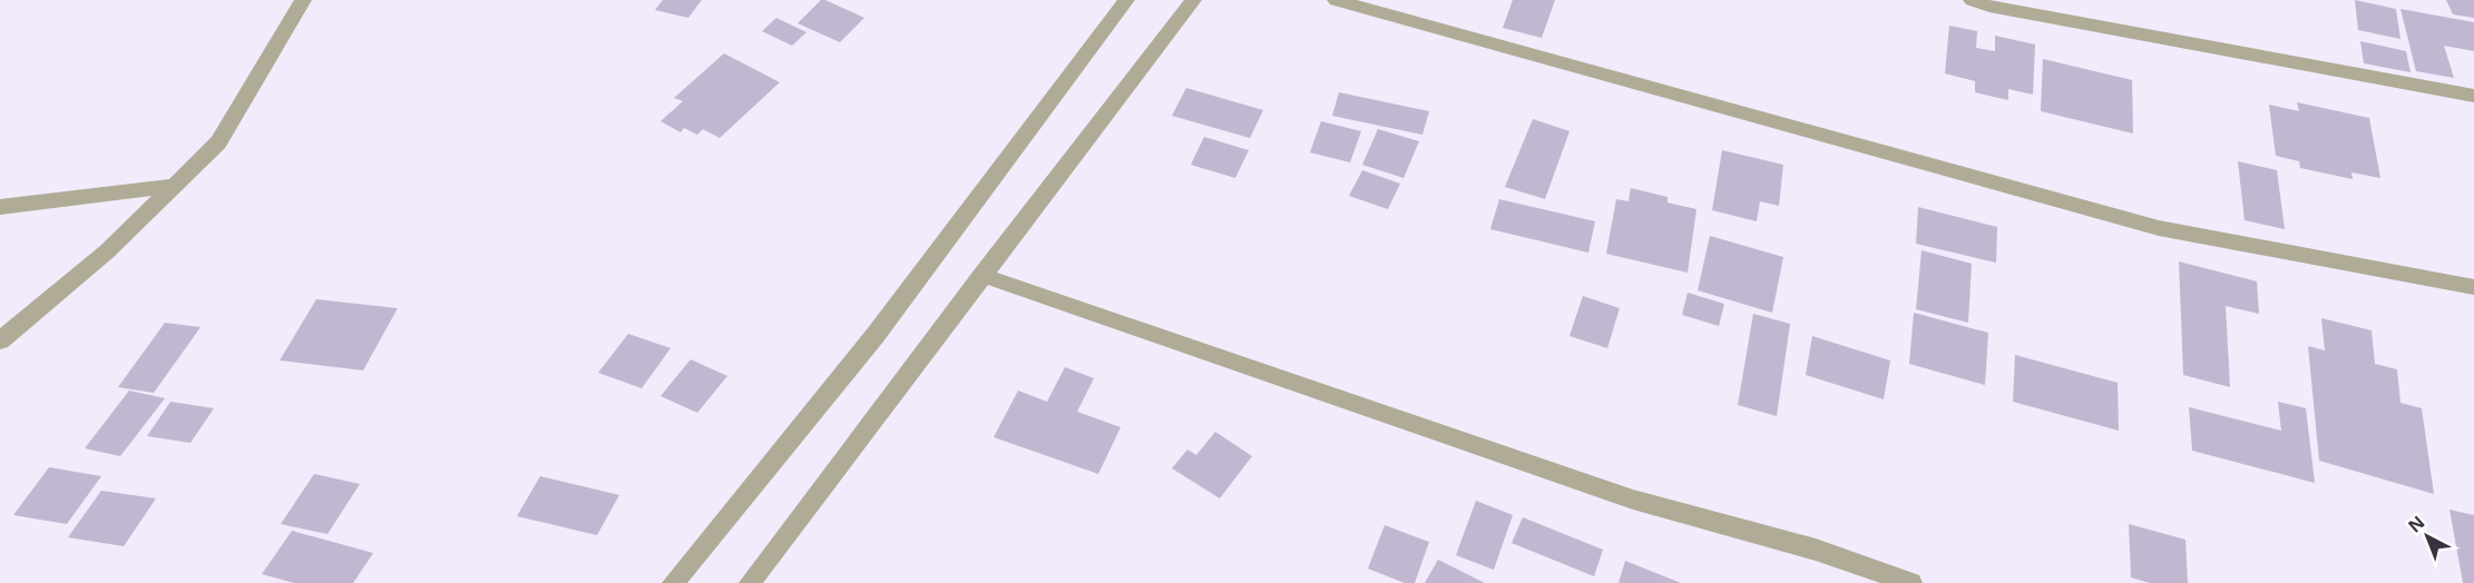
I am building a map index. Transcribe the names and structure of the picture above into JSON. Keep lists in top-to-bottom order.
{
  "north": "top left"
}
